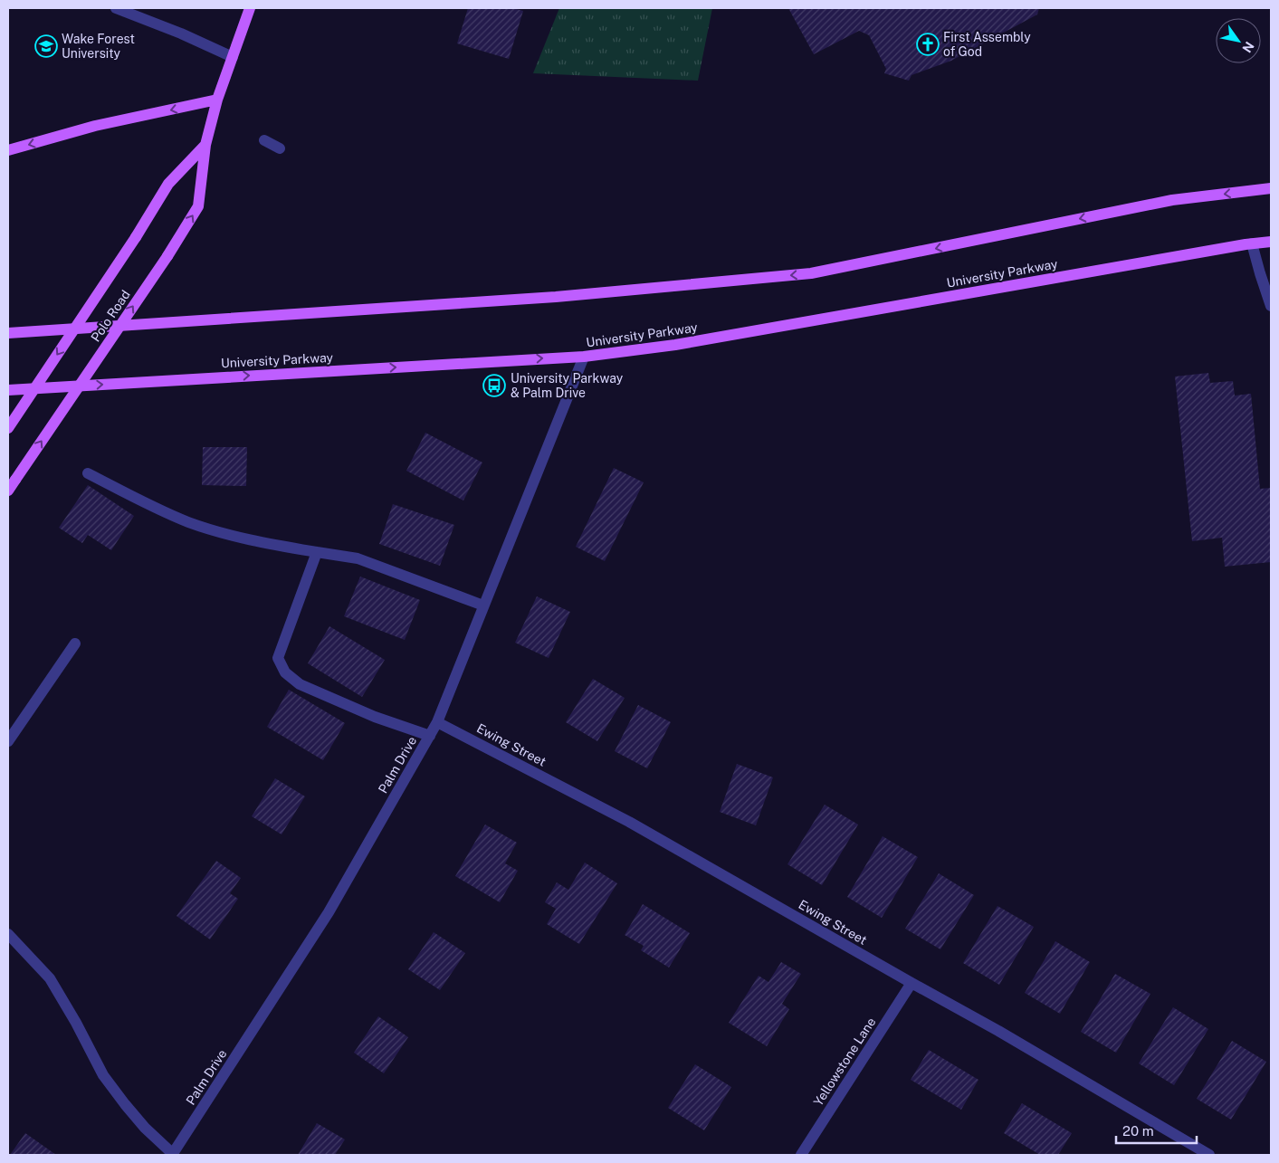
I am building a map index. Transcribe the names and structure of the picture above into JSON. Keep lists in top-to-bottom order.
{
  "streets": {
    "main road": ["University Parkway", "Polo Road"],
    "street": ["Ewing Street", "Palm Drive", "Yellowstone Lane"]
  },
  "crossings": [
    ["University Parkway", "Palm Drive"],
    ["Ewing Street", "Palm Drive"],
    ["Ewing Street", "Yellowstone Lane"]
  ],
  "places": {
    "church": ["First Assembly of God"],
    "school or university": ["Wake Forest University"],
    "bus stop": ["University Parkway & Palm Drive"]
  },
  "scale_bar": "20 m",
  "north": "bottom right"
}
